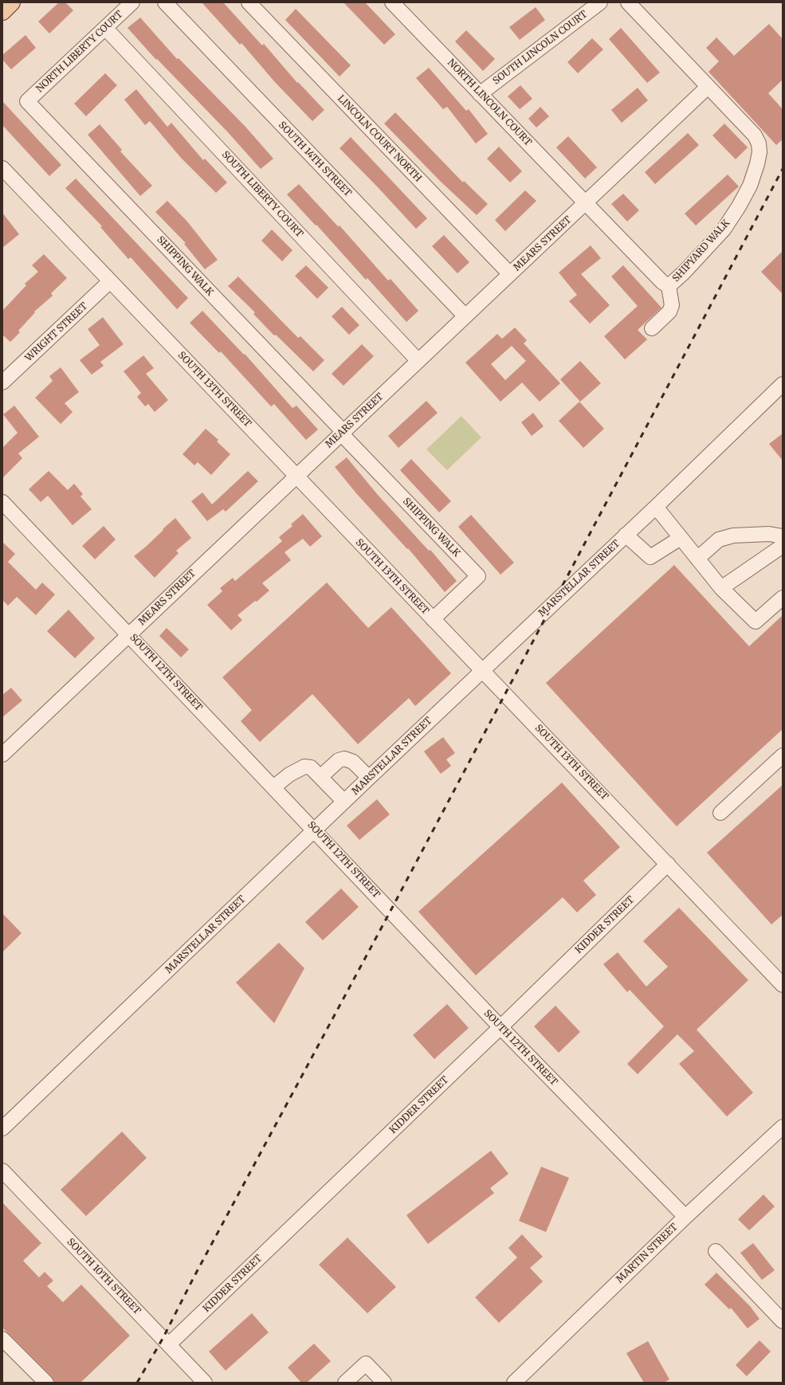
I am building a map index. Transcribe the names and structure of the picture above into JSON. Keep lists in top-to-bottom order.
{
  "streets": {
    "street": [
      "SOUTH LINCOLN COURT",
      "NORTH LIBERTY COURT",
      "NORTH LINCOLN COURT",
      "LINCOLN COURT NORTH",
      "SOUTH 14TH STREET",
      "SOUTH LIBERTY COURT",
      "MEARS STREET",
      "SHIPYARD WALK",
      "SHIPPING WALK",
      "WRIGHT STREET",
      "SOUTH 13TH STREET",
      "MARSTELLAR STREET",
      "SOUTH 12TH STREET",
      "KIDDER STREET",
      "MARTIN STREET",
      "SOUTH 10TH STREET"
    ]
  },
  "crossings": [
    ["SOUTH LINCOLN COURT", "NORTH LINCOLN COURT"],
    ["NORTH LIBERTY COURT", "SOUTH LIBERTY COURT"],
    ["NORTH LIBERTY COURT", "SHIPPING WALK"],
    ["NORTH LINCOLN COURT", "MEARS STREET"],
    ["NORTH LINCOLN COURT", "SHIPYARD WALK"],
    ["LINCOLN COURT NORTH", "MEARS STREET"],
    ["SOUTH 14TH STREET", "MEARS STREET"],
    ["SOUTH LIBERTY COURT", "MEARS STREET"],
    ["MEARS STREET", "SHIPYARD WALK"],
    ["MEARS STREET", "SHIPPING WALK"],
    ["MEARS STREET", "SOUTH 13TH STREET"],
    ["MEARS STREET", "SOUTH 12TH STREET"],
    ["SHIPPING WALK", "SOUTH 13TH STREET"],
    ["WRIGHT STREET", "SOUTH 13TH STREET"],
    ["SOUTH 13TH STREET", "MARSTELLAR STREET"],
    ["SOUTH 13TH STREET", "KIDDER STREET"],
    ["MARSTELLAR STREET", "SOUTH 12TH STREET"],
    ["SOUTH 12TH STREET", "KIDDER STREET"],
    ["SOUTH 12TH STREET", "MARTIN STREET"],
    ["KIDDER STREET", "SOUTH 10TH STREET"]
  ]
}
